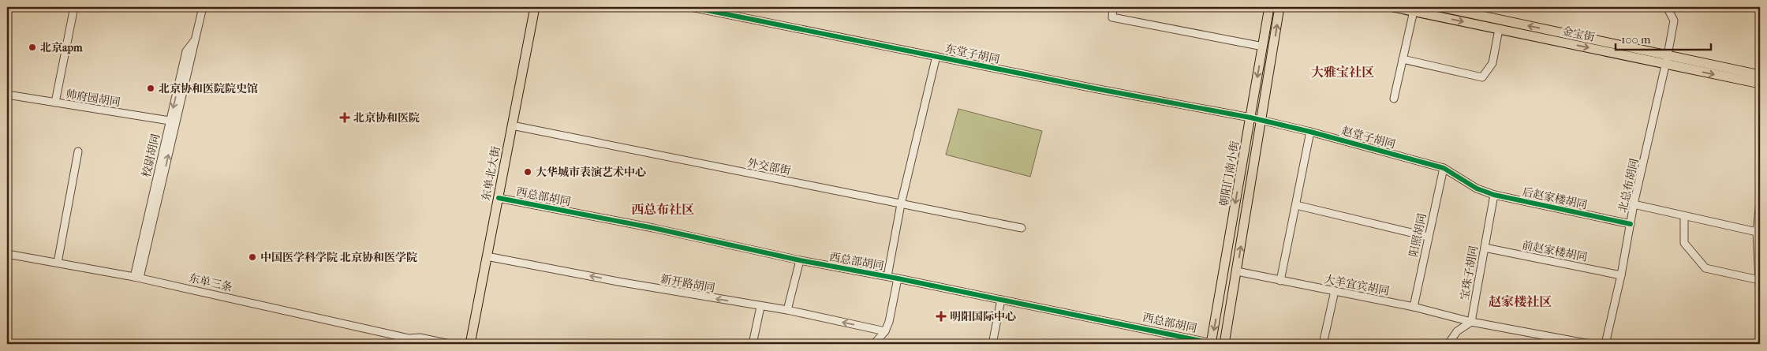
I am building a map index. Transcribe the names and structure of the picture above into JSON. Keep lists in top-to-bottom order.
{
  "streets": {
    "main road": ["金宝街", "东单北大街", "朝阳门南小街"],
    "street": [
      "东堂子胡同",
      "帅府园胡同",
      "赵堂子胡同",
      "校尉胡同",
      "外交部街",
      "北总布胡同",
      "西总部胡同",
      "后赵家楼胡同",
      "阳照胡同",
      "前赵家楼胡同",
      "宝珠子胡同",
      "东单三条",
      "新开路胡同",
      "大羊宜宾胡同"
    ]
  },
  "crossings": [
    ["金宝街", "北总布胡同"],
    ["东堂子胡同", "赵堂子胡同"],
    ["东堂子胡同", "朝阳门南小街"],
    ["帅府园胡同", "校尉胡同"],
    ["赵堂子胡同", "朝阳门南小街"],
    ["赵堂子胡同", "后赵家楼胡同"],
    ["赵堂子胡同", "阳照胡同"],
    ["校尉胡同", "东单三条"],
    ["外交部街", "东单北大街"],
    ["东单北大街", "西总部胡同"],
    ["东单北大街", "新开路胡同"],
    ["朝阳门南小街", "西总部胡同"],
    ["朝阳门南小街", "大羊宜宾胡同"],
    ["北总布胡同", "后赵家楼胡同"],
    ["北总布胡同", "前赵家楼胡同"],
    ["后赵家楼胡同", "宝珠子胡同"],
    ["阳照胡同", "大羊宜宾胡同"],
    ["前赵家楼胡同", "宝珠子胡同"],
    ["宝珠子胡同", "大羊宜宾胡同"]
  ],
  "one_way": ["新开路胡同"],
  "districts": ["大雅宝社区", "西总布社区", "赵家楼社区"],
  "places": {
    "other": [
      "北京apm",
      "北京协和医院院史馆",
      "大华城市表演艺术中心",
      "中国医学科学院 北京协和医学院"
    ],
    "health": ["北京协和医院", "明阳国际中心"]
  },
  "scale_bar": "100 m"
}
